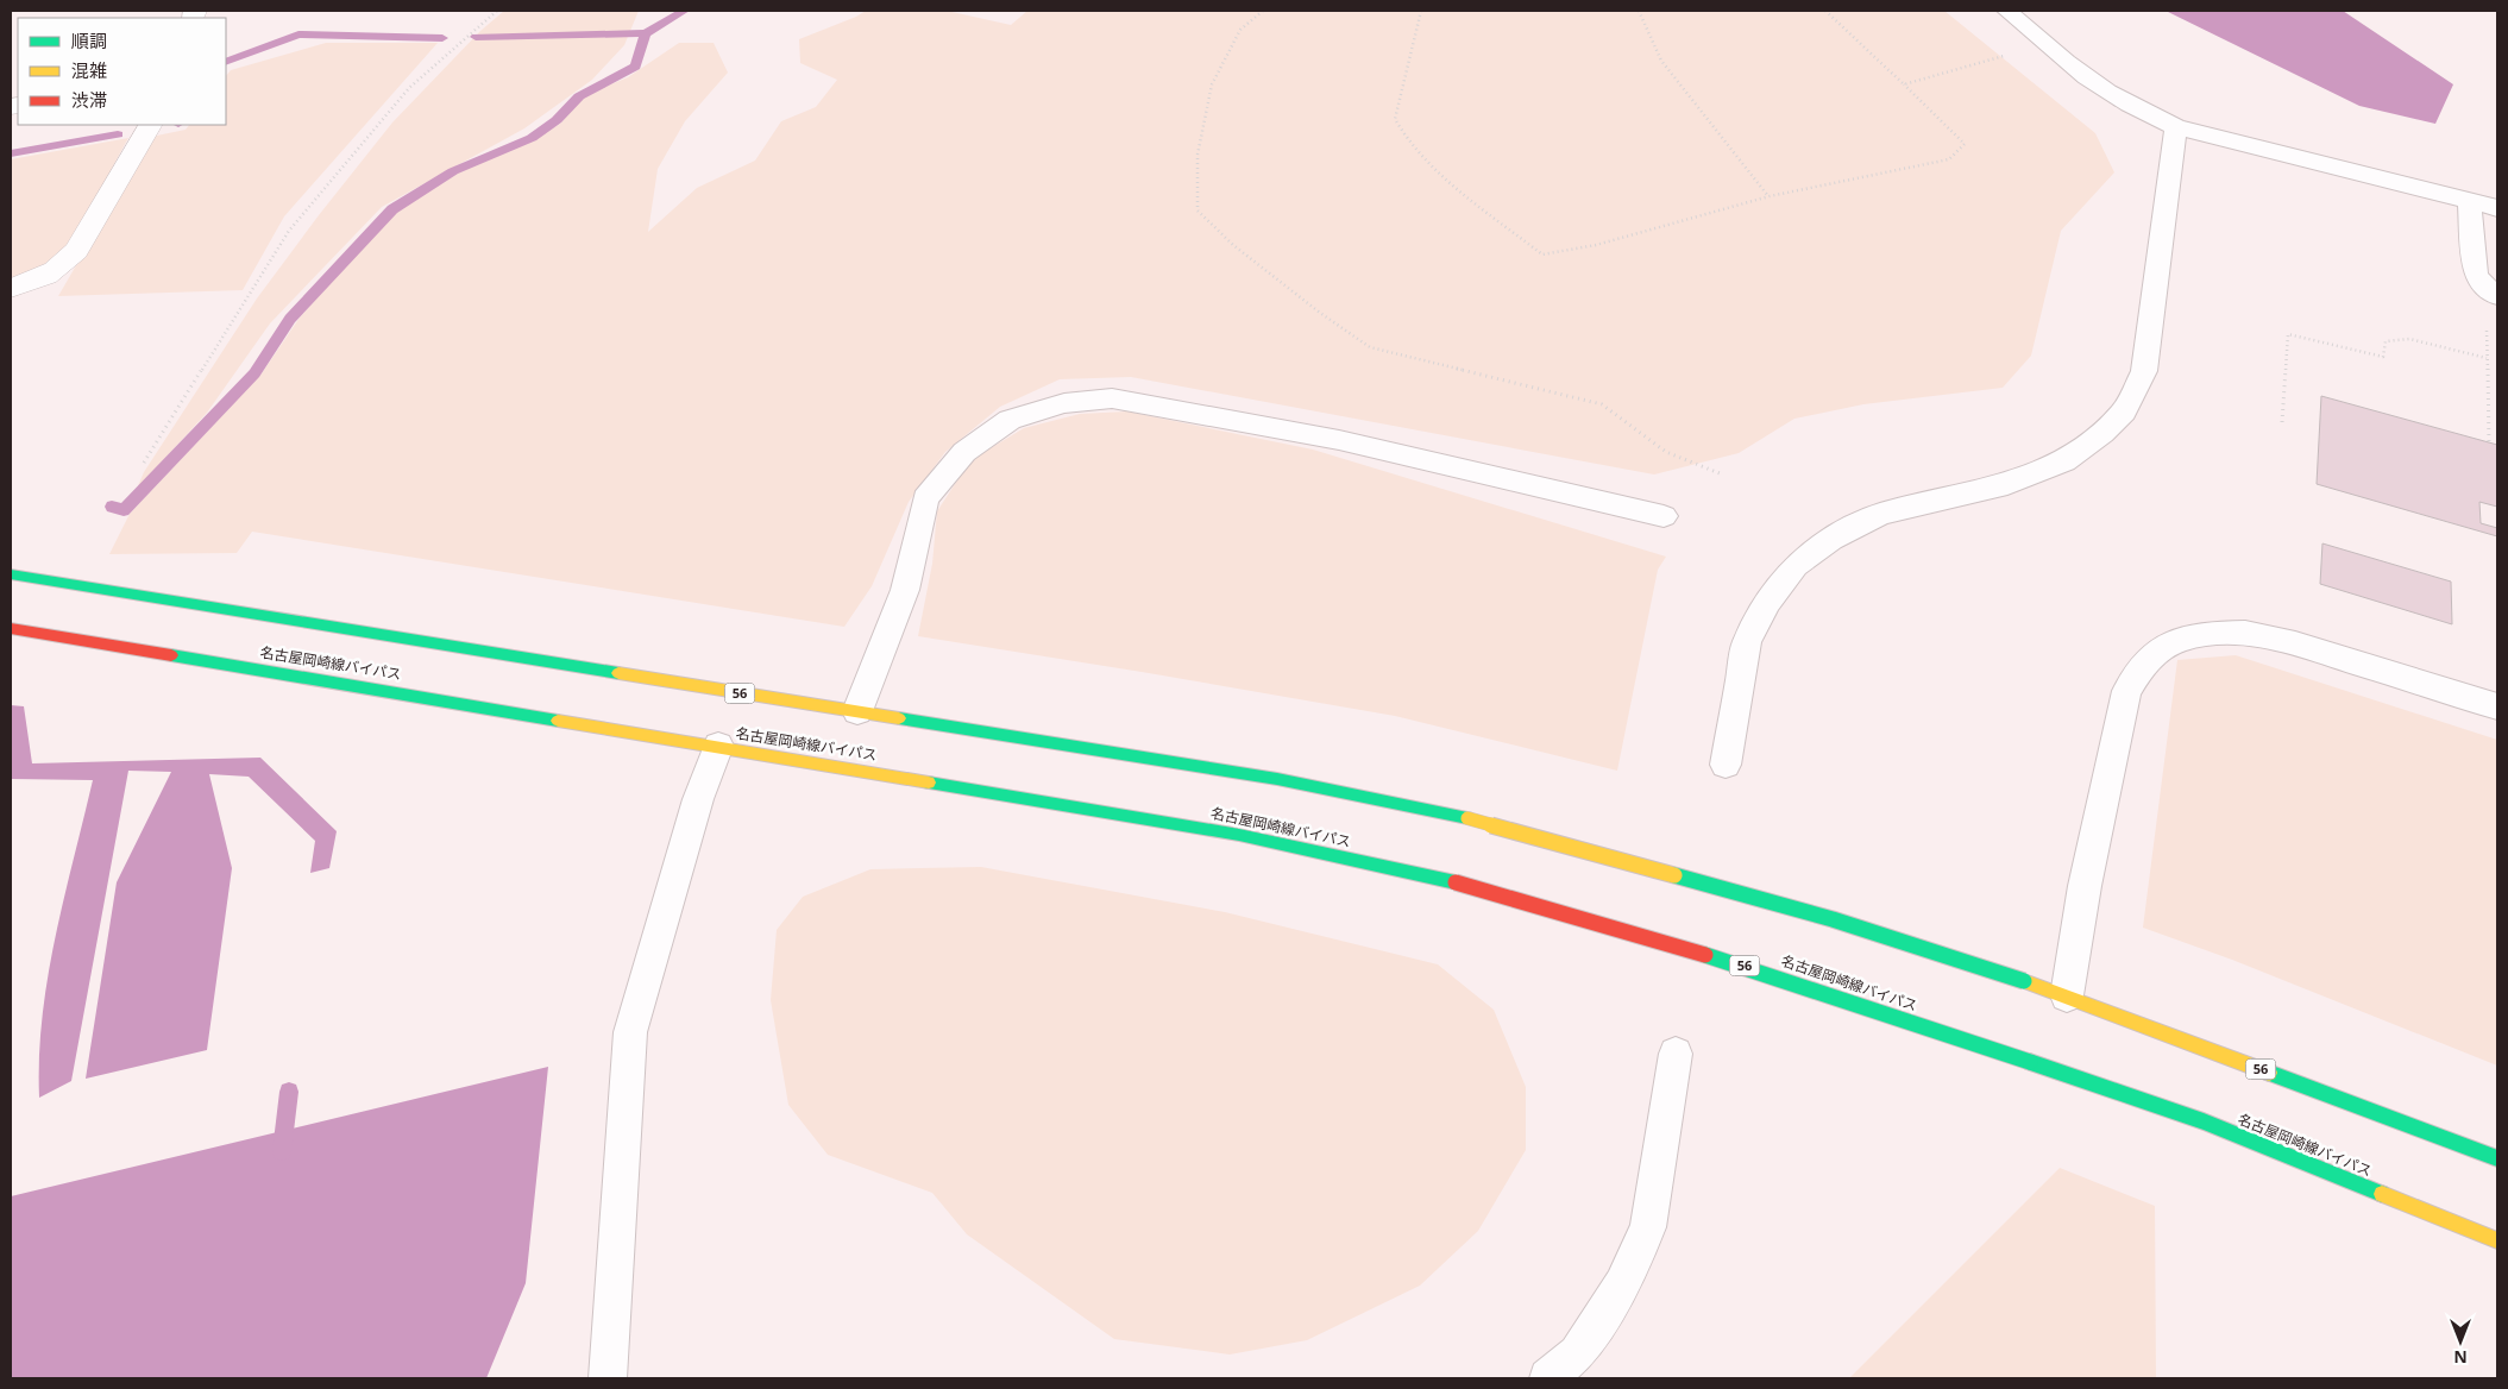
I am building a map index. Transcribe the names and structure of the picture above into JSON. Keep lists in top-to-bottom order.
{
  "streets": {
    "main road": ["名古屋岡崎線バイパス", "56"]
  },
  "legend": ["順調", "混雑", "渋滞"],
  "north": "bottom"
}
